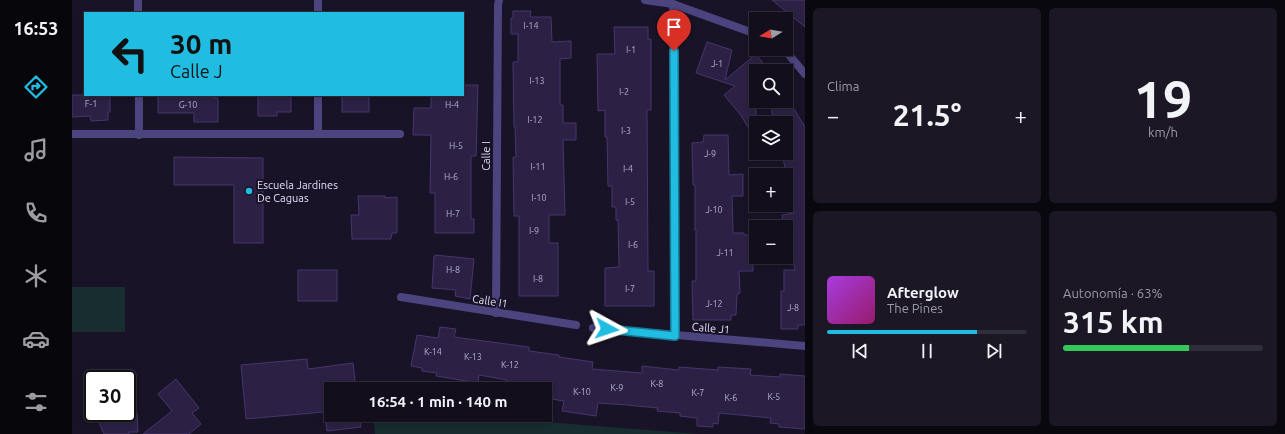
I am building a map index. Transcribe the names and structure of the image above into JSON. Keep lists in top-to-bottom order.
{
  "streets": {
    "street": ["Calle I", "Calle I1", "Calle J1"]
  },
  "crossings": [
    ["Calle I", "Calle I1"]
  ],
  "places": ["Escuela Jardines De Caguas"],
  "house_numbers": [
    "I-14",
    "I-1",
    "J-1",
    "I-13",
    "I-2",
    "F-1",
    "G-10",
    "H-4",
    "I-12",
    "I-3",
    "H-5",
    "J-9",
    "I-11",
    "I-4",
    "H-6",
    "I-10",
    "I-5",
    "J-10",
    "H-7",
    "I-9",
    "I-6",
    "J-11",
    "H-8",
    "I-8",
    "I-7",
    "J-12",
    "J-8",
    "K-14",
    "K-13",
    "K-12",
    "K-8",
    "K-9",
    "K-10",
    "K-7",
    "K-5",
    "K-6"
  ],
  "north": "left",
  "page": {
    "tabs": "16:53",
    "tile": [
      "Clima",
      ["19", "km/h"],
      ["Autonomía · 63%", "315 km"]
    ],
    "map_buttons": ["+", "−"],
    "turn": ["30 m", "Calle J"],
    "heat": ["−", "21.5°", "+"],
    "song": ["Afterglow", "The Pines"],
    "limit": "30",
    "trip": "16:54 · 1 min · 140 m"
  }
}
